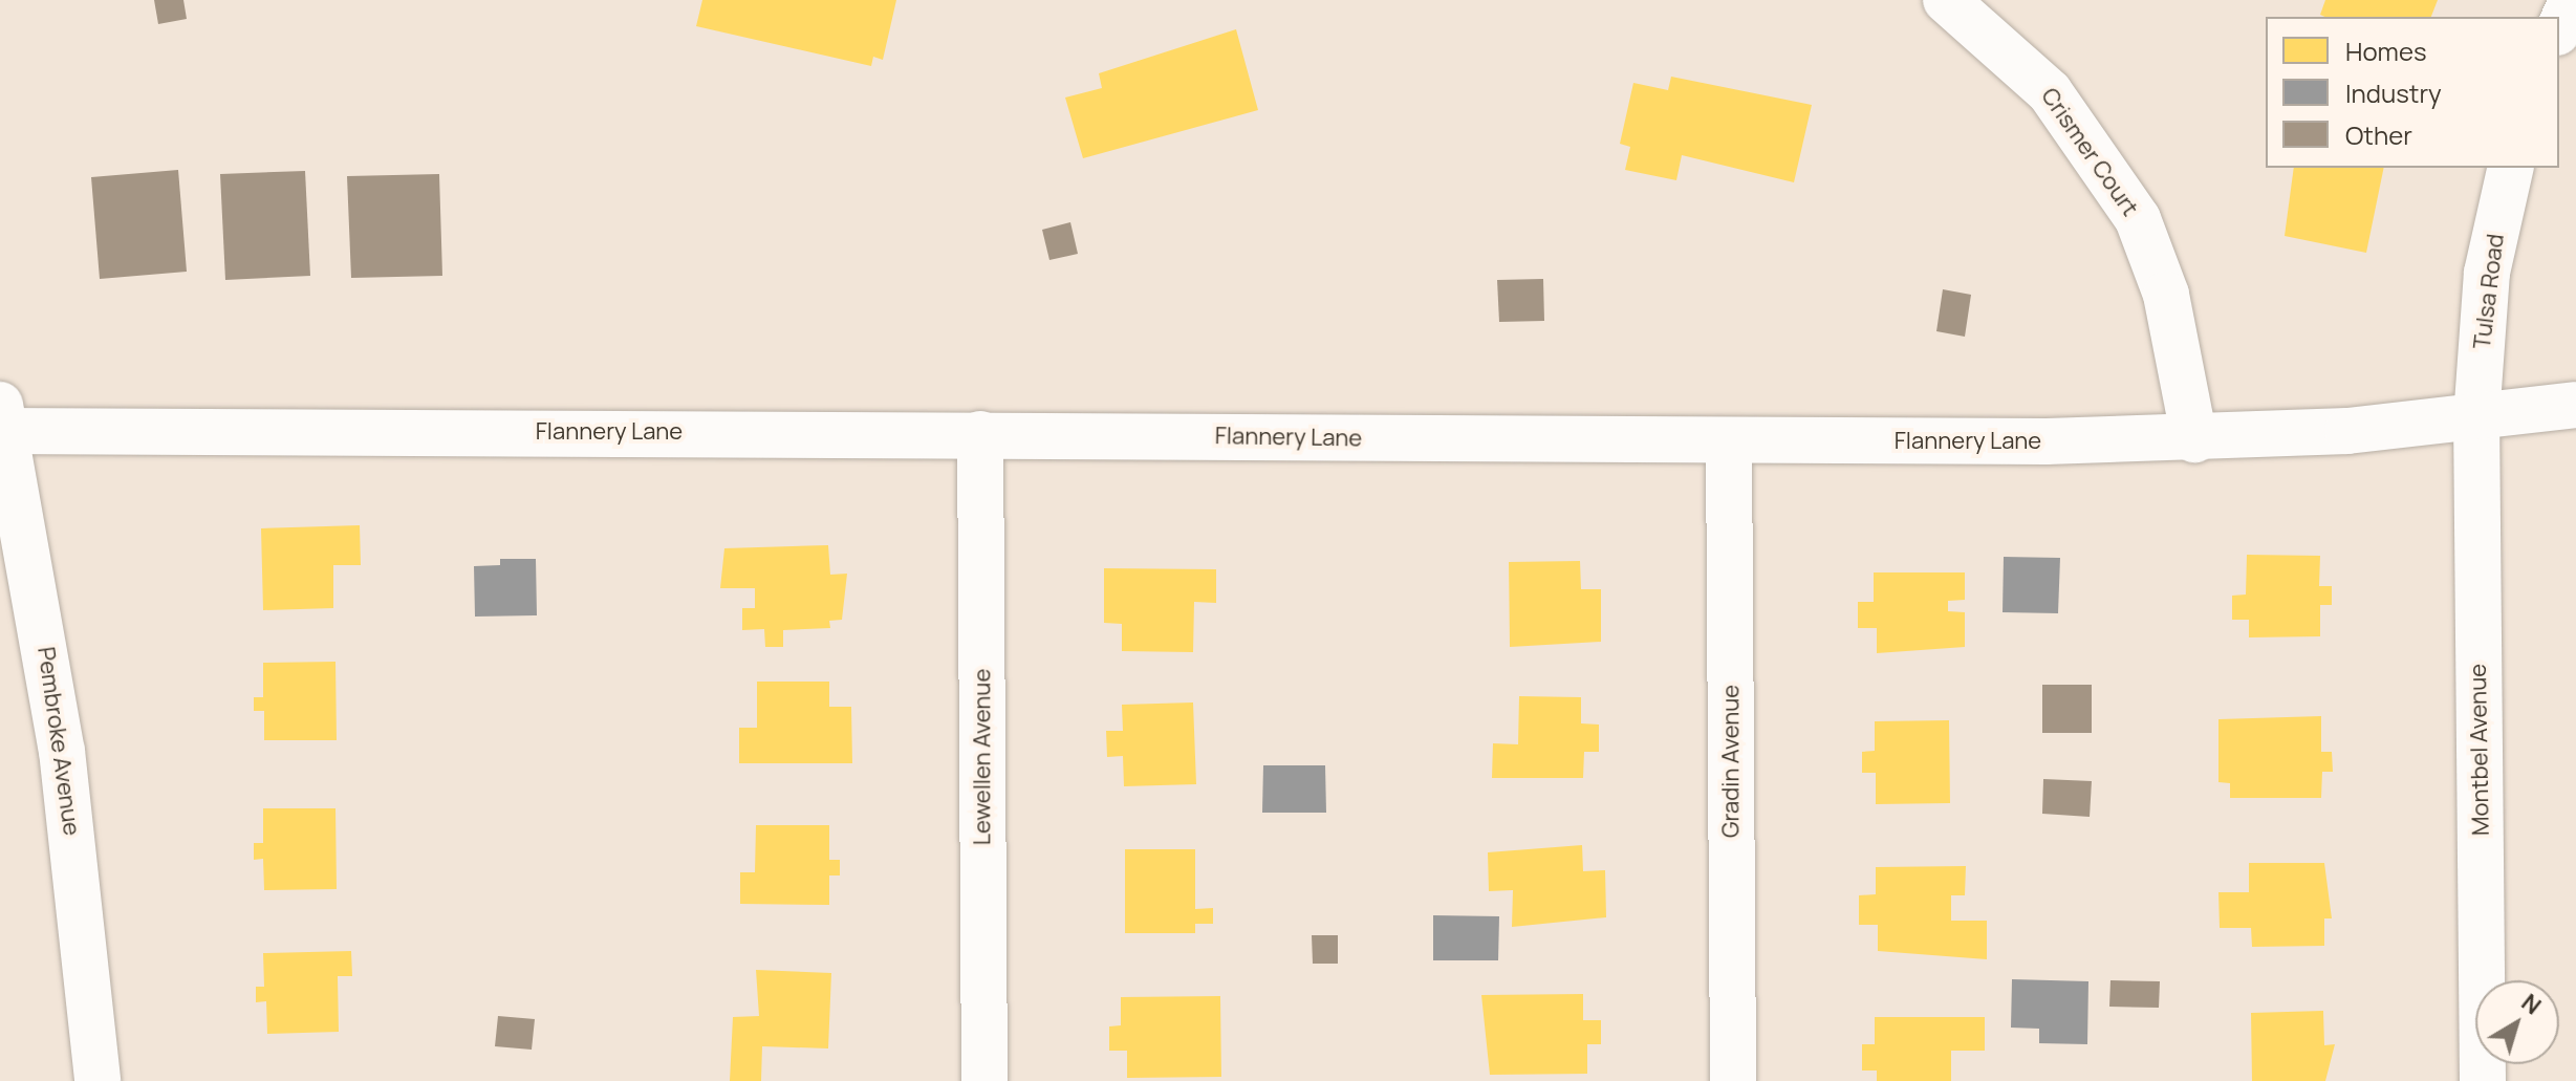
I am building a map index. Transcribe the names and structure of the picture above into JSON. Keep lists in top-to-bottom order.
{
  "streets": {
    "street": [
      "Crismer Court",
      "Tulsa Road",
      "Flannery Lane",
      "Pembroke Avenue",
      "Montbel Avenue",
      "Lewellen Avenue",
      "Gradin Avenue"
    ]
  },
  "crossings": [
    ["Crismer Court", "Flannery Lane"],
    ["Tulsa Road", "Flannery Lane"],
    ["Tulsa Road", "Montbel Avenue"],
    ["Flannery Lane", "Pembroke Avenue"],
    ["Flannery Lane", "Montbel Avenue"],
    ["Flannery Lane", "Lewellen Avenue"],
    ["Flannery Lane", "Gradin Avenue"]
  ],
  "legend": ["Homes", "Industry", "Other"],
  "north": "top right"
}
